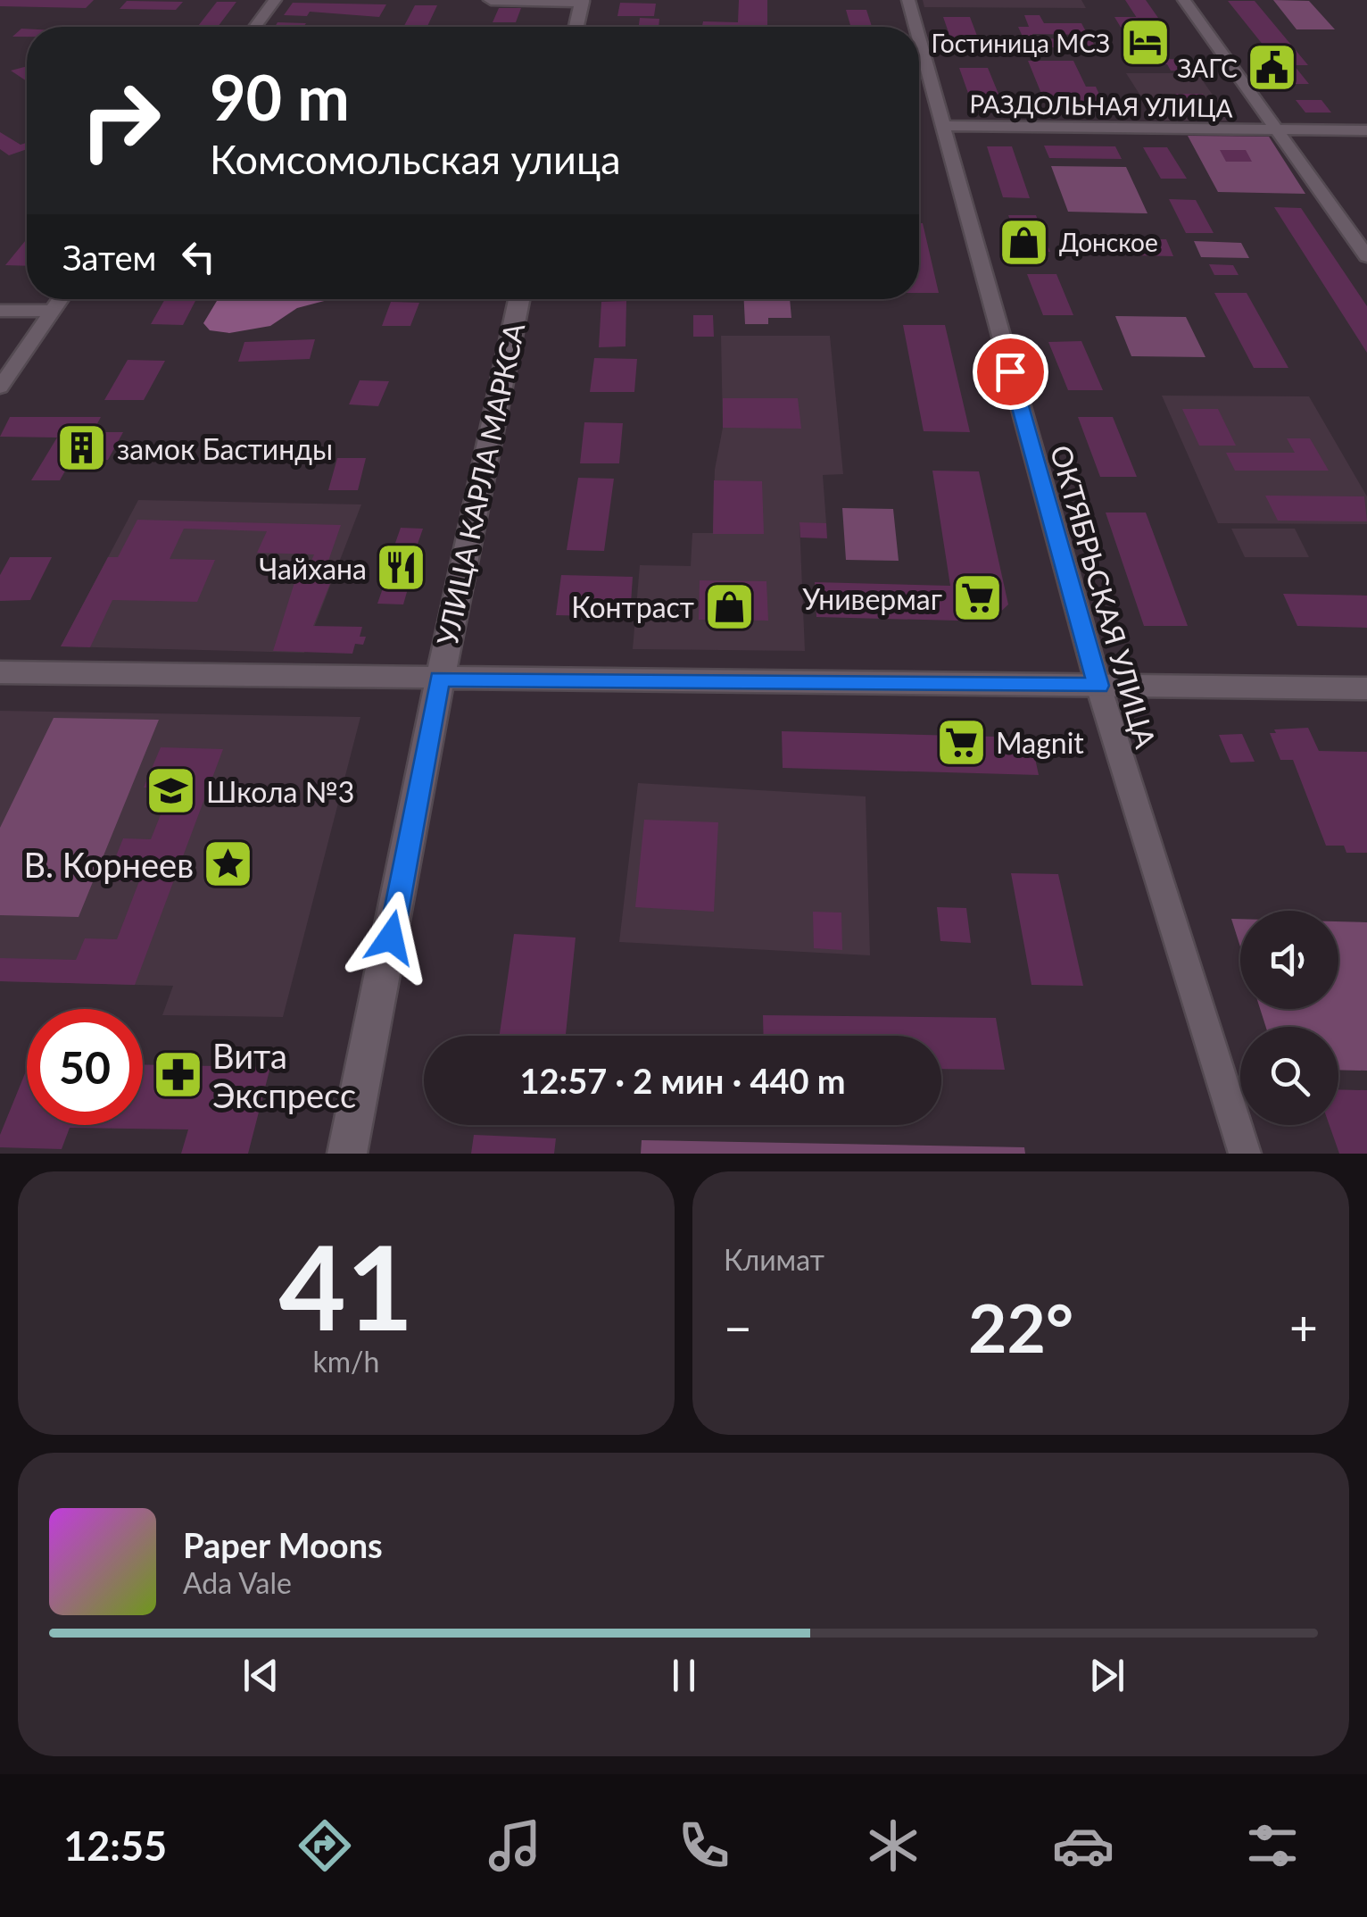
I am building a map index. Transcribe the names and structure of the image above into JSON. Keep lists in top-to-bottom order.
{
  "streets": {
    "street": ["РАЗДОЛЬНАЯ УЛИЦА", "УЛИЦА КАРЛА МАРКСА", "ОКТЯБРЬСКАЯ УЛИЦА"]
  },
  "crossings": [
    ["РАЗДОЛЬНАЯ УЛИЦА", "ОКТЯБРЬСКАЯ УЛИЦА"]
  ],
  "places": {
    "hotel": ["Гостиница МСЗ"],
    "public building": ["ЗАГС"],
    "shop": ["Донское", "Контраст"],
    "building": ["замок Бастинды"],
    "restaurant": ["Чайхана"],
    "supermarket": ["Универмаг", "Magnit"],
    "school or university": ["Школа №3"],
    "place": ["В. Корнеев"],
    "pharmacy": ["Вита Экспресс"]
  },
  "page": {
    "turn": ["90 m", "Комсомольская улица"],
    "then": "Затем",
    "limit": "50",
    "trip": "12:57 · 2 мин · 440 m",
    "tile": [
      ["41", "km/h"],
      "Климат"
    ],
    "heat": ["−", "22°", "+"],
    "song": ["Paper Moons", "Ada Vale"],
    "tabs": "12:55"
  }
}
